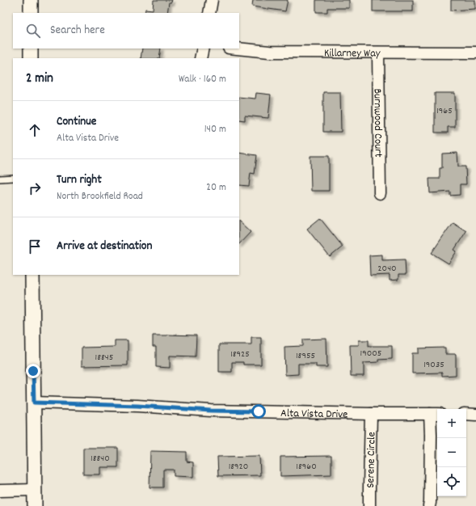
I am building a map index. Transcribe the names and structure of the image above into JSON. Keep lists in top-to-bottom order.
{
  "streets": {
    "street": [
      "Killarney Way",
      "Burnwood Court",
      "Alta Vista Drive",
      "Serene Circle"
    ]
  },
  "crossings": [
    ["Killarney Way", "Burnwood Court"],
    ["Alta Vista Drive", "Serene Circle"]
  ],
  "house_numbers": [
    "1965",
    "2040",
    "19005",
    "18925",
    "18955",
    "18845",
    "19035",
    "18840",
    "18920",
    "18960"
  ],
  "page": {
    "search": "Search here",
    "heading": ["2 min", "Walk · 160 m"],
    "list": [
      ["Continue", "Alta Vista Drive", "140 m"],
      ["Turn right", "North Brookfield Road", "20 m"],
      "Arrive at destination"
    ],
    "map_buttons": ["+", "−"]
  }
}
